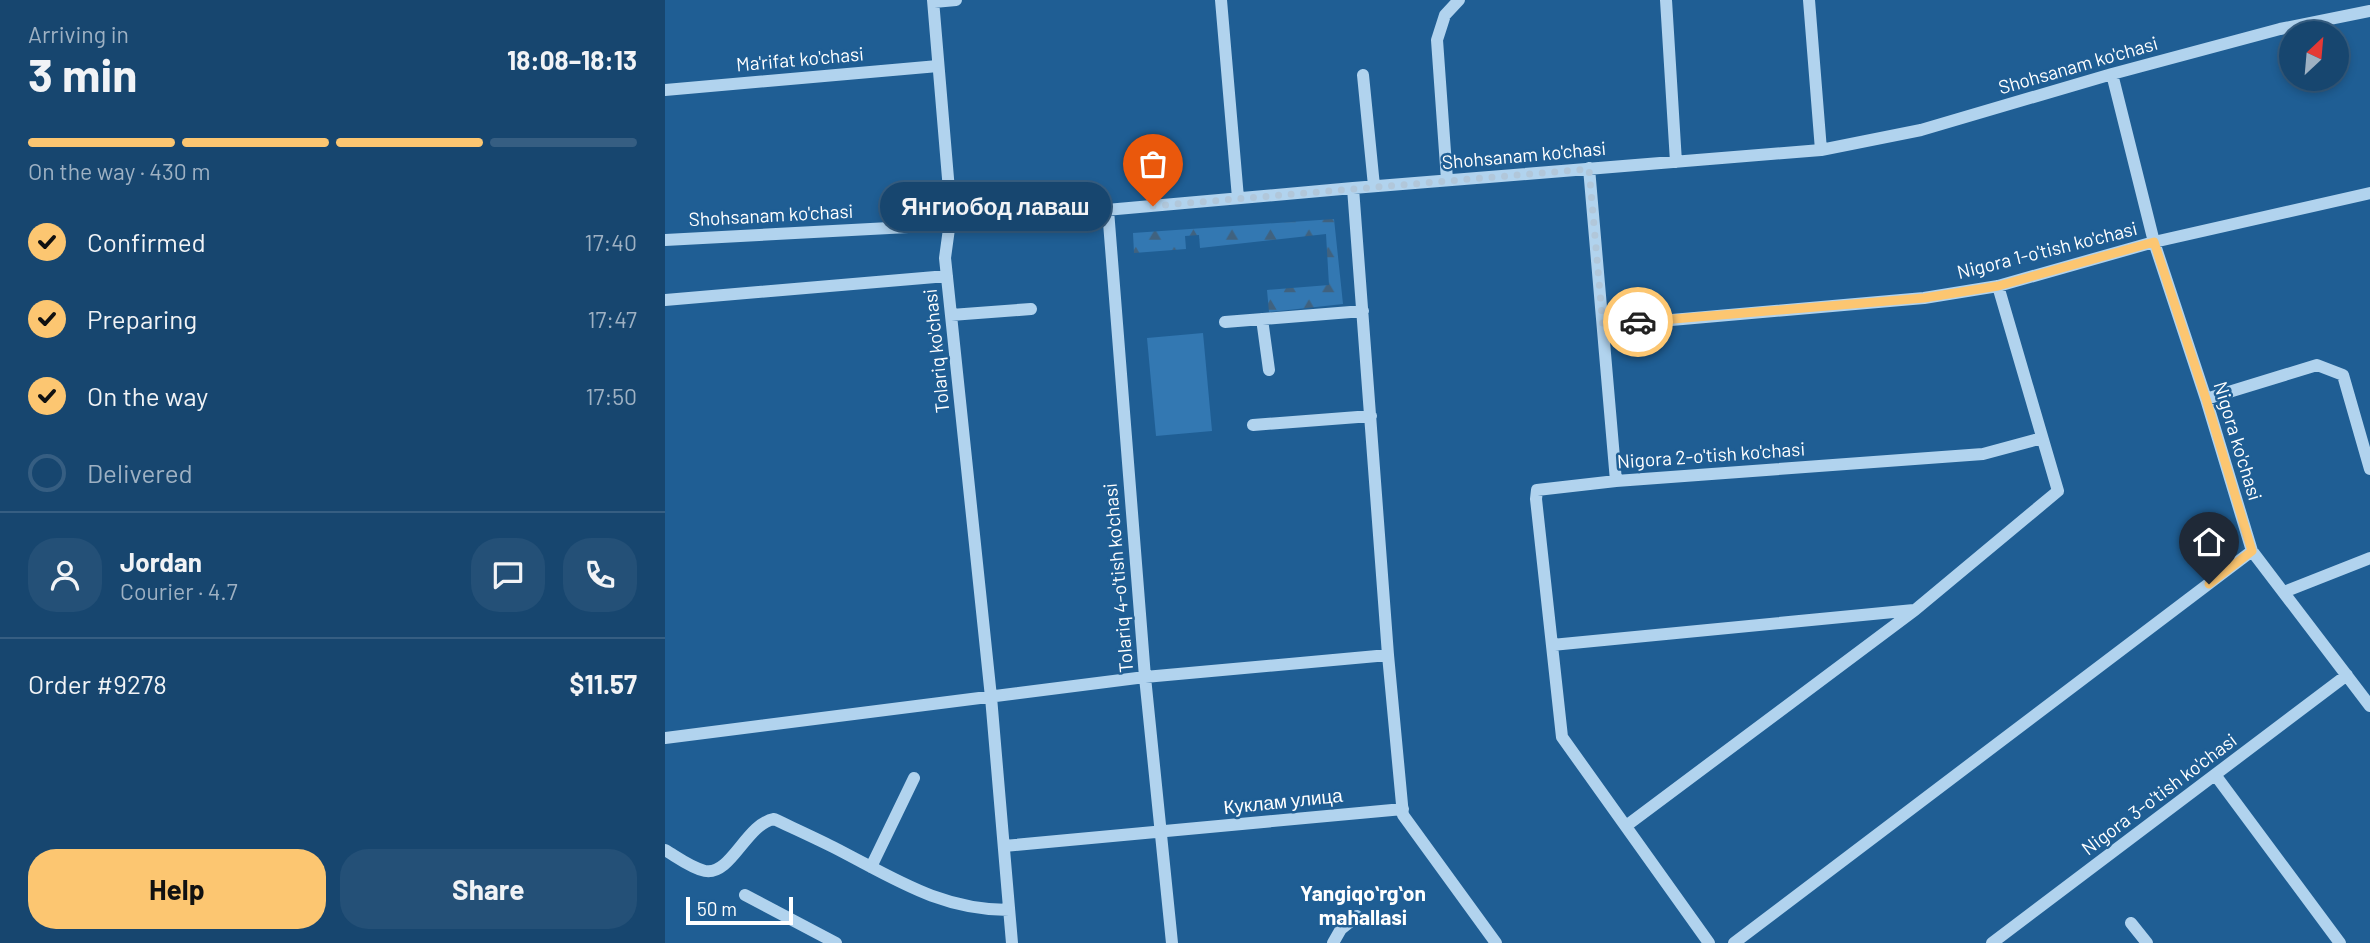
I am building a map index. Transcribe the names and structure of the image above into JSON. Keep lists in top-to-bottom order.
{
  "streets": {
    "street": [
      "Ma'rifat ko'chasi",
      "Shohsanam ko'chasi",
      "Nigora 1-o'tish ko'chasi",
      "Tolariq ko'chasi",
      "Nigora ko'chasi",
      "Nigora 2-o'tish ko'chasi",
      "Tolariq 4-o'tish ko'chasi",
      "Nigora 3-o'tish ko'chasi",
      "Куклам улица"
    ]
  },
  "crossings": [
    ["Ma'rifat ko'chasi", "Tolariq ko'chasi"],
    ["Shohsanam ko'chasi", "Tolariq ko'chasi"],
    ["Shohsanam ko'chasi", "Nigora ko'chasi"],
    ["Shohsanam ko'chasi", "Tolariq 4-o'tish ko'chasi"],
    ["Nigora 1-o'tish ko'chasi", "Nigora ko'chasi"],
    ["Tolariq ko'chasi", "Куклам улица"],
    ["Nigora ko'chasi", "Nigora 3-o'tish ko'chasi"],
    ["Tolariq 4-o'tish ko'chasi", "Куклам улица"]
  ],
  "districts": ["Yangiqoʻrgʻon mahallasi"],
  "places": ["Янгиобод лаваш"],
  "scale_bar": "50 m",
  "north": "top right",
  "page": {
    "heading": ["3 min", "Arriving in", "18:08–18:13"],
    "panel": [
      "Jordan",
      "Courier · 4.7",
      "Order #9278",
      "$11.57"
    ],
    "bar": "On the way · 430 m",
    "bubble": "Янгиобод лаваш",
    "list": [
      ["Confirmed", "17:40"],
      ["Preparing", "17:47"],
      ["On the way", "17:50"],
      "Delivered"
    ],
    "buttons": ["Help", "Share"],
    "scale": "50 m"
  }
}
